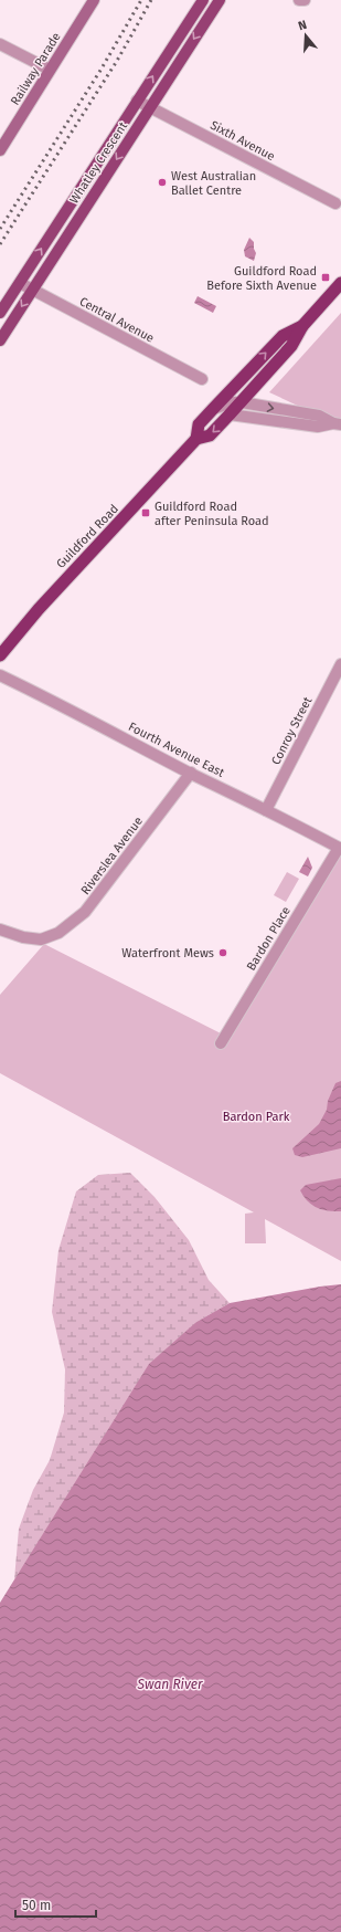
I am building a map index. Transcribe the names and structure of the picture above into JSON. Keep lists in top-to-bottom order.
{
  "streets": {
    "highway": ["Guildford Road"],
    "main road": ["Railway Parade", "Whatley Crescent"],
    "street": [
      "Sixth Avenue",
      "Central Avenue",
      "Conroy Street",
      "Fourth Avenue East",
      "Riverslea Avenue",
      "Bardon Place"
    ]
  },
  "crossings": [
    ["Sixth Avenue", "Whatley Crescent"],
    ["Whatley Crescent", "Central Avenue"],
    ["Conroy Street", "Fourth Avenue East"],
    ["Fourth Avenue East", "Riverslea Avenue"],
    ["Fourth Avenue East", "Bardon Place"]
  ],
  "water": ["Swan River"],
  "parks": ["Bardon Park"],
  "places": {
    "other": ["West Australian Ballet Centre", "Waterfront Mews"],
    "transit": ["Guildford Road Before Sixth Avenue", "Guildford Road after Peninsula Road"]
  },
  "scale_bar": "50 m",
  "north": "top"
}
